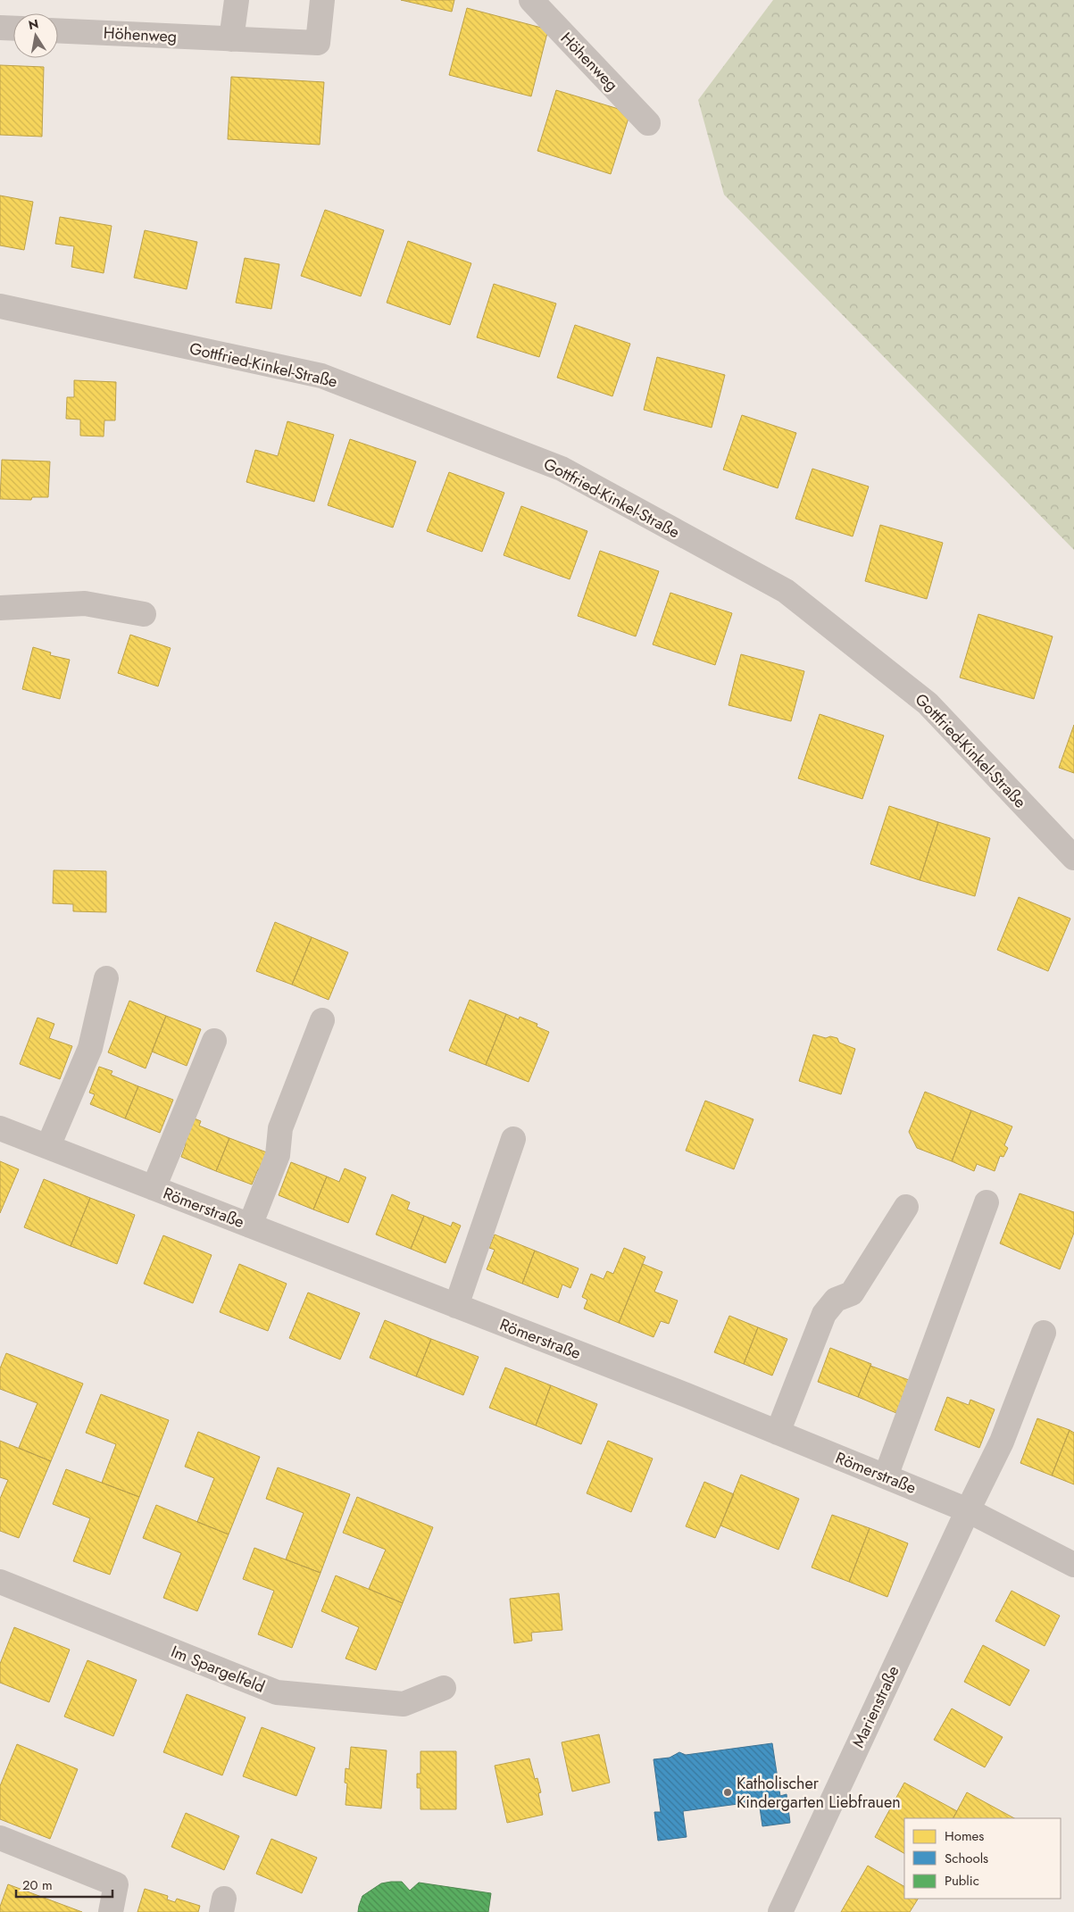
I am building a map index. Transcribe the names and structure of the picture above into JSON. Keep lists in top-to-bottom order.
{
  "streets": {
    "street": [
      "Höhenweg",
      "Gottfried-Kinkel-Straße",
      "Römerstraße",
      "Im Spargelfeld",
      "Marienstraße"
    ]
  },
  "crossings": [
    ["Römerstraße", "Marienstraße"]
  ],
  "places": ["Katholischer Kindergarten Liebfrauen"],
  "legend": ["Homes", "Schools", "Public"],
  "scale_bar": "20 m",
  "north": "top"
}
